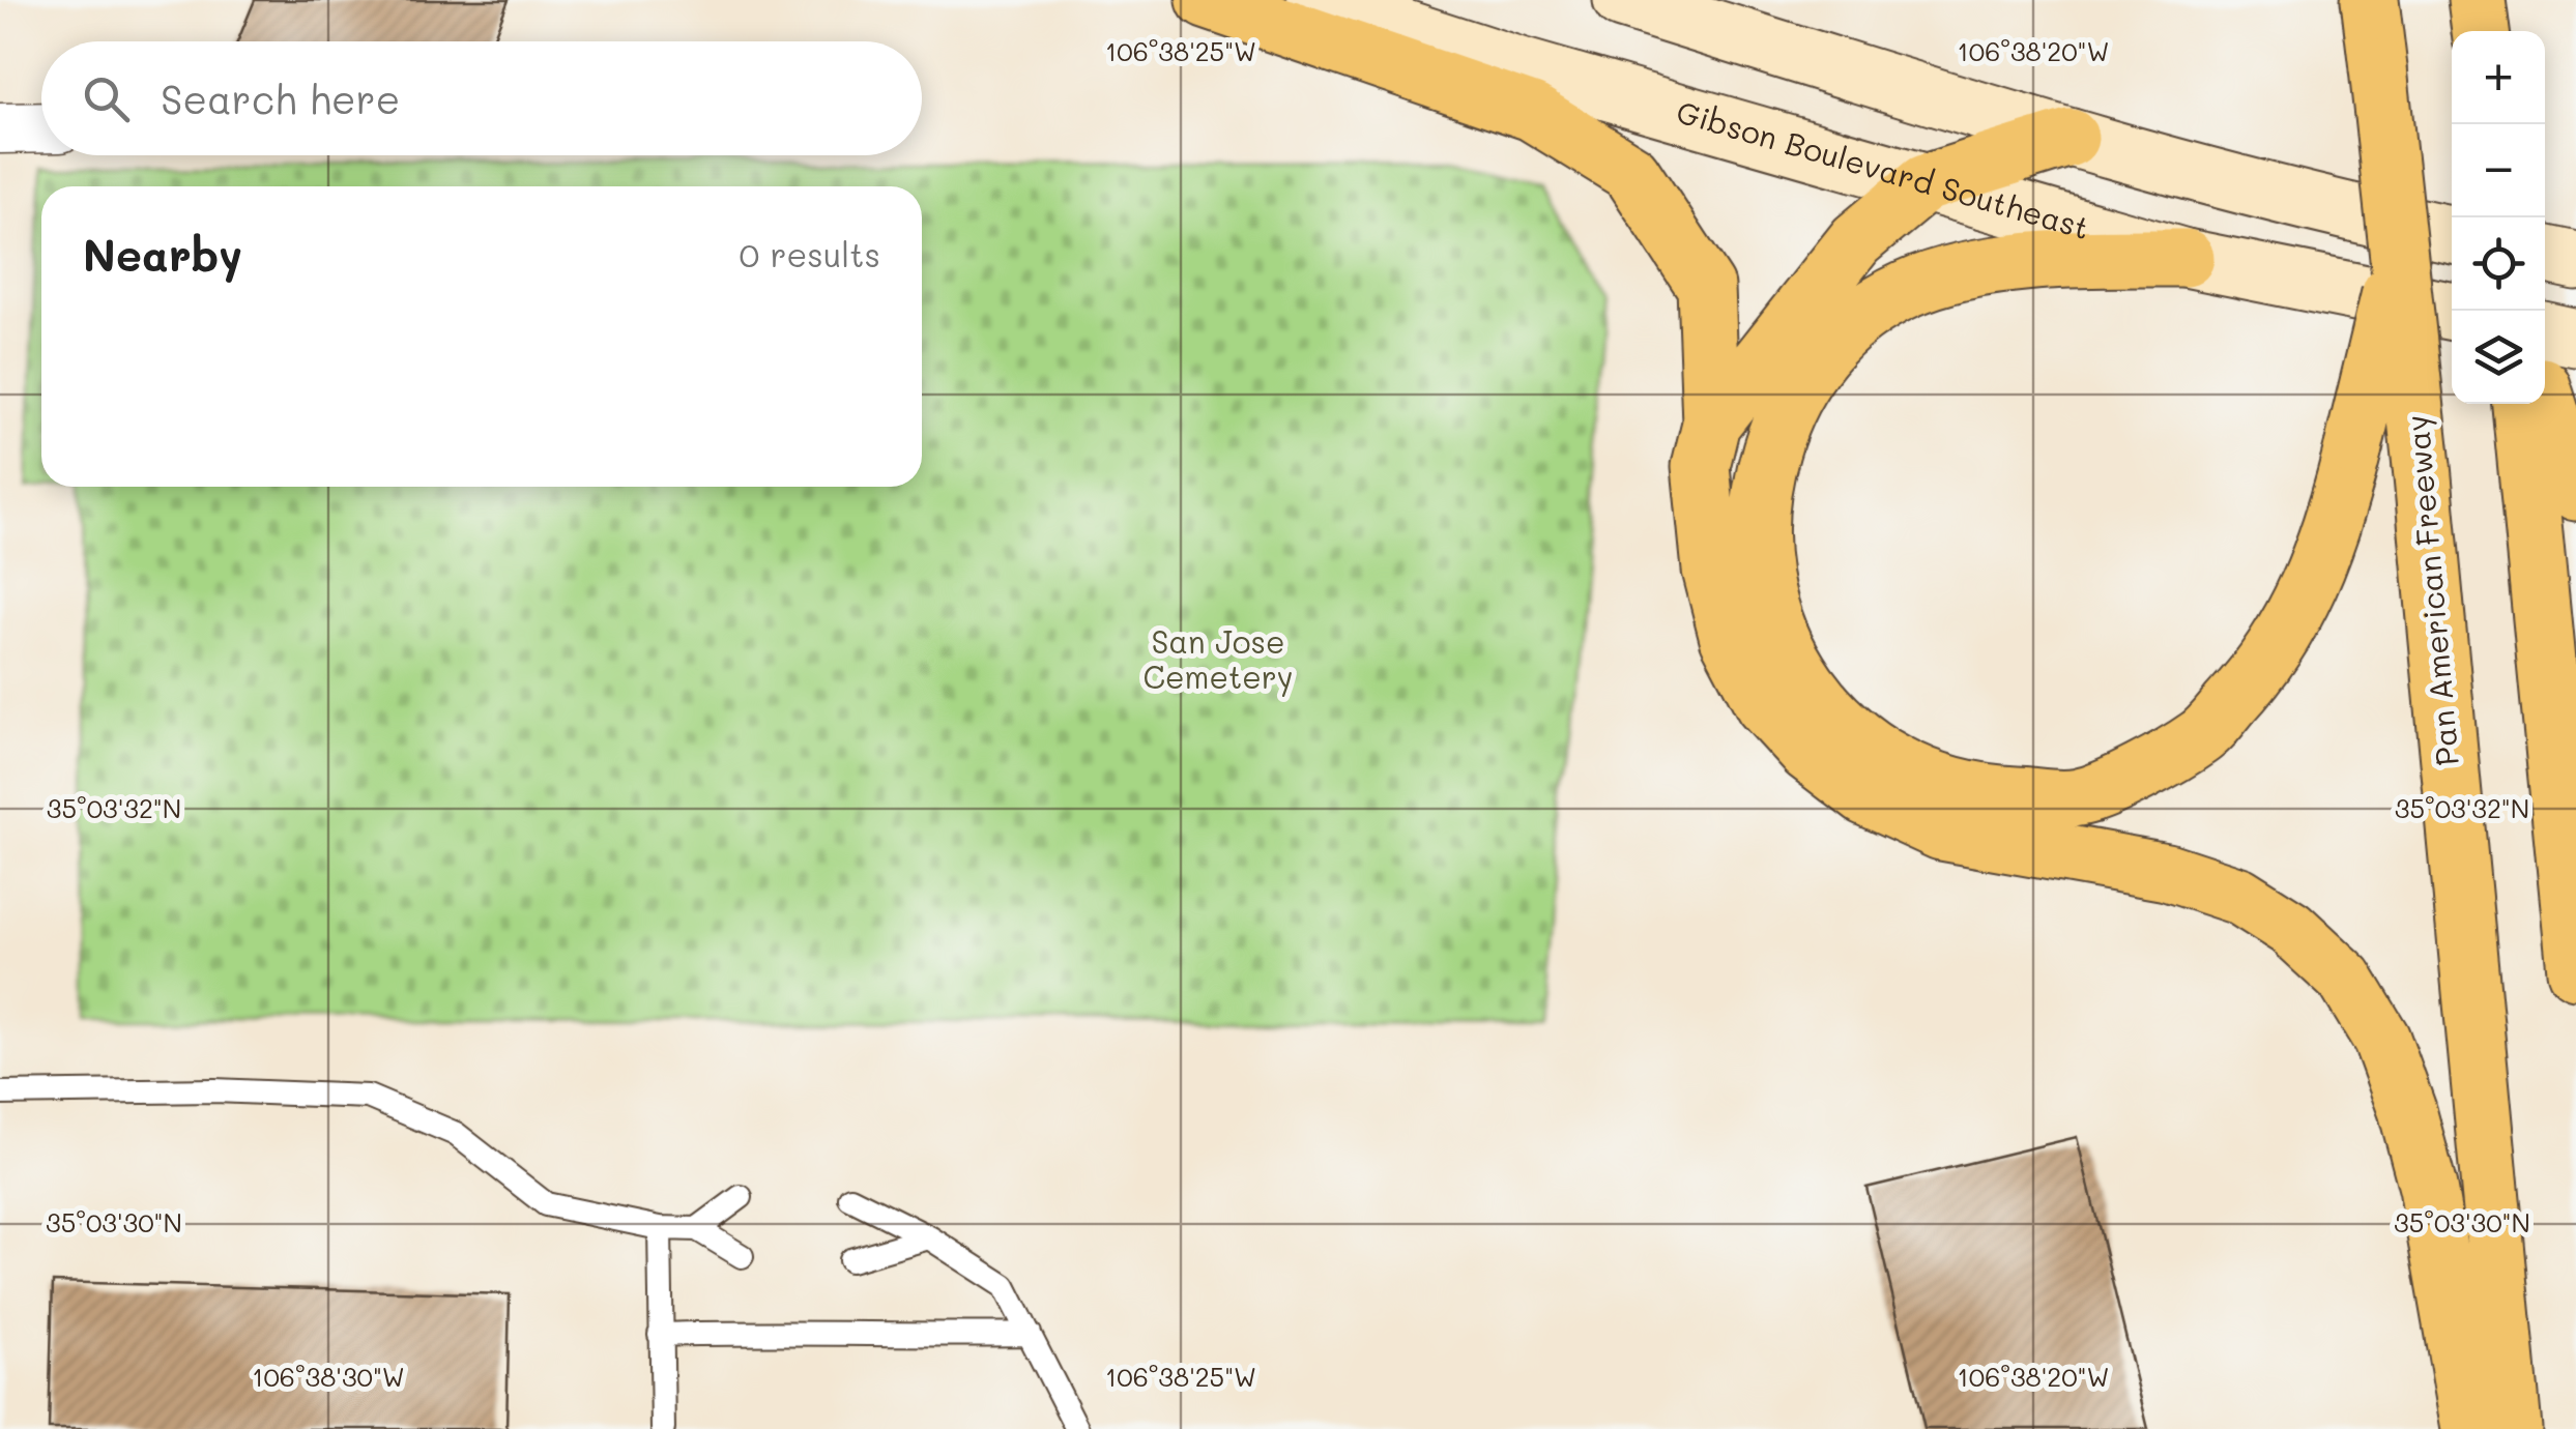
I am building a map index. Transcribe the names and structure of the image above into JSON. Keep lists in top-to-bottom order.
{
  "streets": {
    "highway": ["Pan American Freeway"],
    "main road": ["Gibson Boulevard Southeast"]
  },
  "parks": ["San Jose Cemetery"],
  "page": {
    "map_buttons": ["+", "−"],
    "search": "Search here",
    "heading": ["Nearby", "0 results"]
  },
  "coordinates": [
    "106°38'25\"W",
    "106°38'20\"W",
    "35°03'32\"N",
    "35°03'30\"N",
    "106°38'30\"W"
  ]
}
